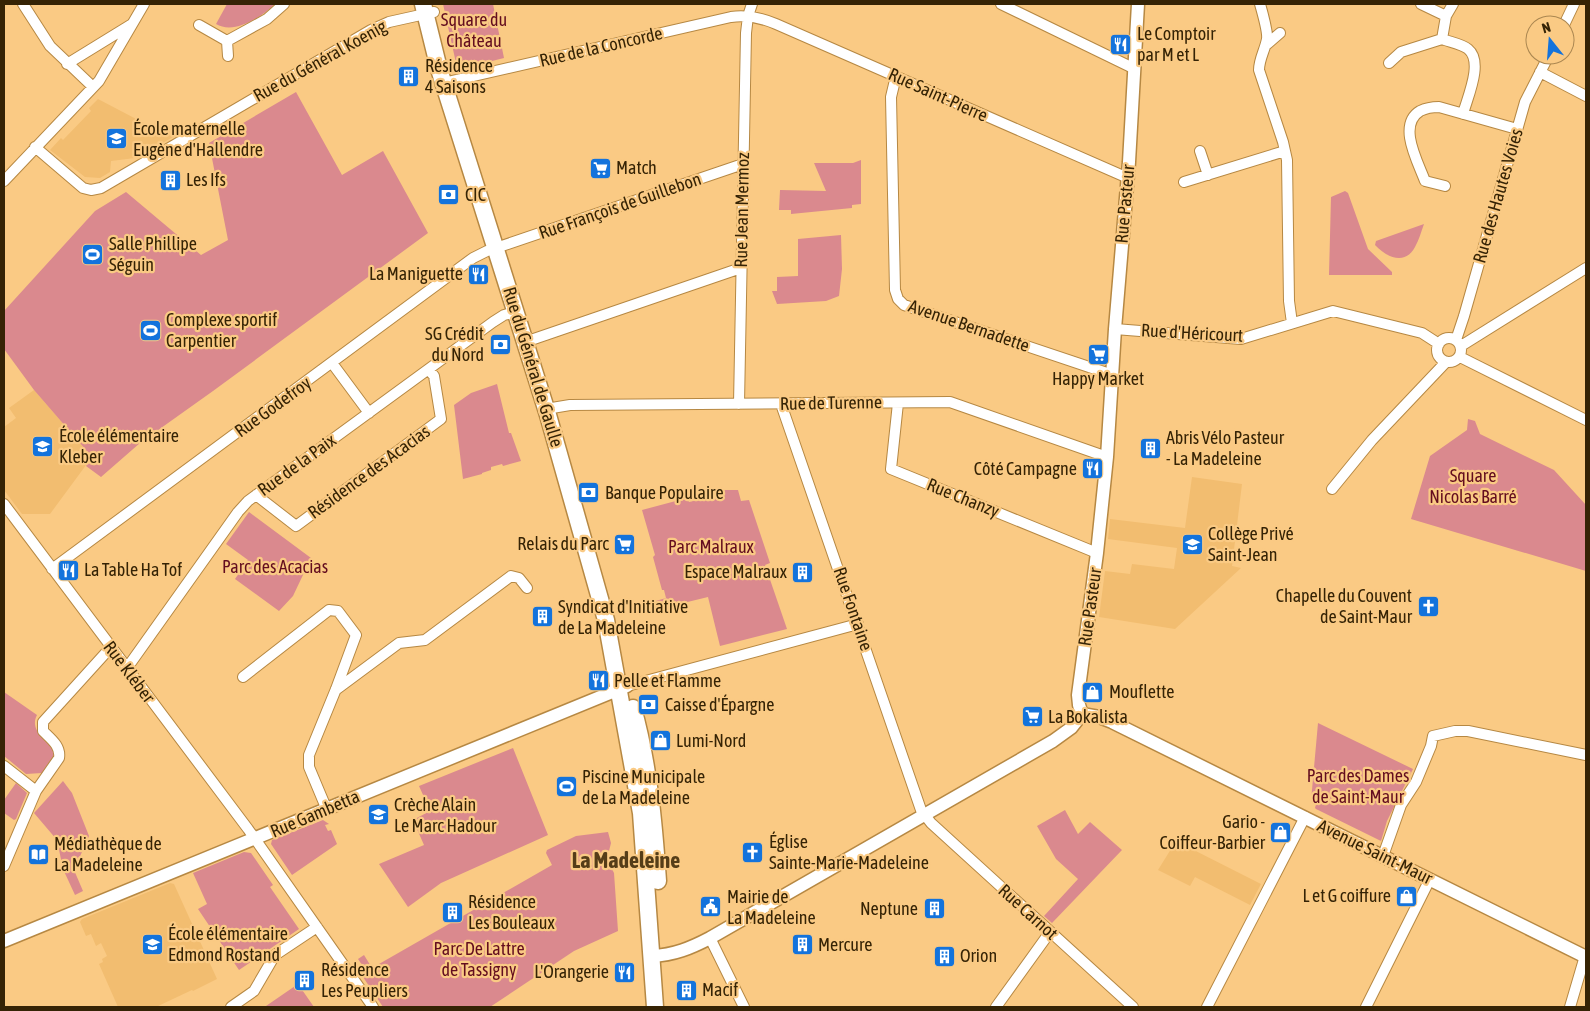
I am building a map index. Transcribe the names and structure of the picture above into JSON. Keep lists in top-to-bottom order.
{
  "streets": {
    "main road": ["Rue du Général de Gaulle"],
    "street": [
      "Rue de la Concorde",
      "Rue du Général Koenig",
      "Rue Saint-Pierre",
      "Rue des Hautes Voies",
      "Rue Pasteur",
      "Rue François de Guillebon",
      "Rue Jean Mermoz",
      "Avenue Bernadette",
      "Rue d'Héricourt",
      "Rue de Turenne",
      "Rue Godefroy",
      "Rue de la Paix",
      "Résidence des Acacias",
      "Rue Chanzy",
      "Rue Fontaine",
      "Rue Kléber",
      "Rue Gambetta",
      "Avenue Saint-Maur",
      "Rue Carnot"
    ]
  },
  "crossings": [
    ["Rue de la Concorde", "Rue Saint-Pierre"],
    ["Rue de la Concorde", "Rue Jean Mermoz"],
    ["Rue de la Concorde", "Rue du Général de Gaulle"],
    ["Rue du Général Koenig", "Rue du Général de Gaulle"],
    ["Rue Saint-Pierre", "Rue Pasteur"],
    ["Rue Saint-Pierre", "Rue Jean Mermoz"],
    ["Rue Saint-Pierre", "Avenue Bernadette"],
    ["Rue des Hautes Voies", "Rue d'Héricourt"],
    ["Rue Pasteur", "Avenue Bernadette"],
    ["Rue Pasteur", "Rue d'Héricourt"],
    ["Rue Pasteur", "Rue de Turenne"],
    ["Rue Pasteur", "Rue Chanzy"],
    ["Rue Pasteur", "Avenue Saint-Maur"],
    ["Rue François de Guillebon", "Rue Jean Mermoz"],
    ["Rue François de Guillebon", "Rue du Général de Gaulle"],
    ["Rue François de Guillebon", "Rue Godefroy"],
    ["Rue Jean Mermoz", "Rue de Turenne"],
    ["Rue du Général de Gaulle", "Rue de Turenne"],
    ["Rue du Général de Gaulle", "Rue Godefroy"],
    ["Rue du Général de Gaulle", "Rue de la Paix"],
    ["Rue du Général de Gaulle", "Rue Gambetta"],
    ["Rue de Turenne", "Rue Chanzy"],
    ["Rue de Turenne", "Rue Fontaine"],
    ["Rue Godefroy", "Rue Kléber"],
    ["Rue de la Paix", "Résidence des Acacias"],
    ["Rue de la Paix", "Rue Kléber"],
    ["Rue Fontaine", "Rue Carnot"],
    ["Rue Kléber", "Rue Gambetta"]
  ],
  "districts": ["La Madeleine"],
  "parks": [
    "Square du Château",
    "Square Nicolas Barré",
    "Parc Malraux",
    "Parc des Acacias",
    "Parc des Dames de Saint-Maur",
    "Parc De Lattre de Tassigny"
  ],
  "places": {
    "restaurant": [
      "Le Comptoir par M et L",
      "La Maniguette",
      "Côté Campagne",
      "La Table Ha Tof",
      "Pelle et Flamme",
      "L'Orangerie"
    ],
    "building": [
      "Résidence 4 Saisons",
      "Les Ifs",
      "Abris Vélo Pasteur - La Madeleine",
      "Espace Malraux",
      "Syndicat d'Initiative de La Madeleine",
      "Neptune",
      "Résidence Les Bouleaux",
      "Mercure",
      "Orion",
      "Résidence Les Peupliers",
      "Macif"
    ],
    "school or university": [
      "École maternelle Eugène d'Hallendre",
      "École élémentaire Kleber",
      "Collège Privé Saint-Jean",
      "Crèche Alain Le Marc Hadour",
      "École élémentaire Edmond Rostand"
    ],
    "supermarket": [
      "Match",
      "Happy Market",
      "Relais du Parc",
      "La Bokalista"
    ],
    "bank": [
      "CIC",
      "SG Crédit du Nord",
      "Banque Populaire",
      "Caisse d'Épargne"
    ],
    "sports": ["Salle Phillipe Séguin", "Complexe sportif Carpentier", "Piscine Municipale de La Madeleine"],
    "church": ["Chapelle du Couvent de Saint-Maur", "Église Sainte-Marie-Madeleine"],
    "shop": [
      "Mouflette",
      "Lumi-Nord",
      "Gario - Coiffeur-Barbier",
      "L et G coiffure"
    ],
    "library": ["Médiathèque de La Madeleine"],
    "public building": ["Mairie de La Madeleine"]
  },
  "north": "top"
}
